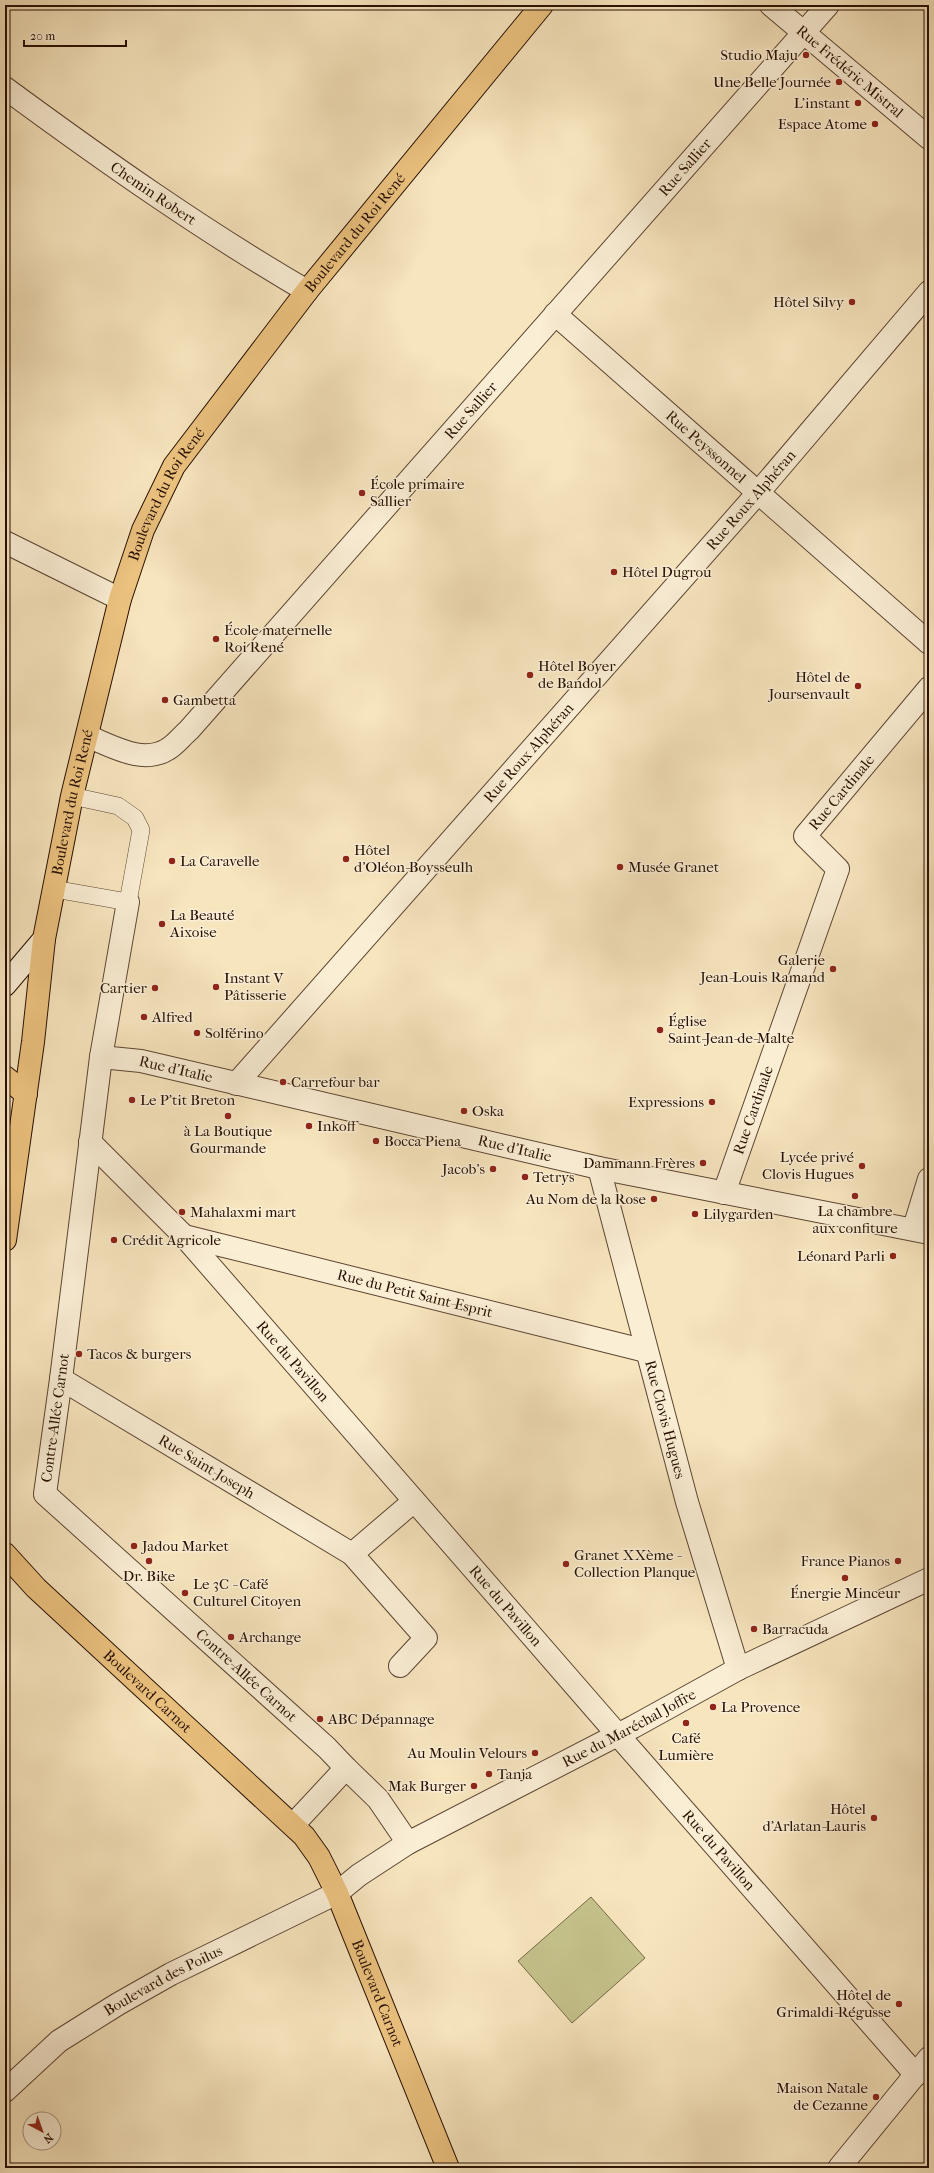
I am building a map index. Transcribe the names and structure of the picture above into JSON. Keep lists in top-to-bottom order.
{
  "streets": {
    "main road": ["Boulevard du Roi René", "Boulevard Carnot"],
    "street": [
      "Rue Frédéric Mistral",
      "Rue Sallier",
      "Chemin Robert",
      "Rue Peyssonnel",
      "Rue Roux Alphéran",
      "Rue Cardinale",
      "Rue d'Italie",
      "Rue du Petit Saint-Esprit",
      "Rue du Pavillon",
      "Contre-Allée Carnot",
      "Rue Clovis Hugues",
      "Rue Saint-Joseph",
      "Rue du Maréchal Joffre",
      "Boulevard des Poilus"
    ]
  },
  "crossings": [
    ["Rue Frédéric Mistral", "Rue Sallier"],
    ["Rue Sallier", "Boulevard du Roi René"],
    ["Rue Sallier", "Rue Peyssonnel"],
    ["Chemin Robert", "Boulevard du Roi René"],
    ["Rue Peyssonnel", "Rue Roux Alphéran"],
    ["Rue Roux Alphéran", "Rue d'Italie"],
    ["Rue Cardinale", "Rue d'Italie"],
    ["Rue d'Italie", "Contre-Allée Carnot"],
    ["Rue d'Italie", "Rue Clovis Hugues"],
    ["Rue du Petit Saint-Esprit", "Rue du Pavillon"],
    ["Rue du Petit Saint-Esprit", "Rue Clovis Hugues"],
    ["Rue du Pavillon", "Contre-Allée Carnot"],
    ["Rue du Pavillon", "Rue du Maréchal Joffre"],
    ["Contre-Allée Carnot", "Rue Saint-Joseph"],
    ["Rue Clovis Hugues", "Rue du Maréchal Joffre"],
    ["Boulevard Carnot", "Rue du Maréchal Joffre"],
    ["Boulevard Carnot", "Boulevard des Poilus"],
    ["Rue du Maréchal Joffre", "Boulevard des Poilus"]
  ],
  "places": [
    "Studio Maju",
    "Une Belle Journée",
    "L'instant",
    "Espace Atome",
    "Hôtel Silvy",
    "École primaire Sallier",
    "Hôtel Dugrou",
    "École maternelle Roi René",
    "Hôtel Boyer de Bandol",
    "Hôtel de Joursenvault",
    "Gambetta",
    "Hôtel d'Oléon-Boysseulh",
    "La Caravelle",
    "Musée Granet",
    "La Beauté Aixoise",
    "Galerie Jean-Louis Ramand",
    "Instant V Pâtisserie",
    "Cartier",
    "Alfred",
    "Église Saint-Jean-de-Malte",
    "Solférino",
    "Carrefour bar",
    "Le P'tit Breton",
    "Expressions",
    "Oska",
    "à La Boutique Gourmande",
    "Inkoff",
    "Bocca Piena",
    "Dammann Frères",
    "Lycée privé Clovis Hugues",
    "Jacob's",
    "Tetrys",
    "La chambre aux confiture",
    "Au Nom de la Rose",
    "Mahalaxmi mart",
    "Lilygarden",
    "Crédit Agricole",
    "Léonard Parli",
    "Tacos & burgers",
    "Jadou Market",
    "Dr. Bike",
    "France Pianos",
    "Granet XXème - Collection Planque",
    "Énergie Minceur",
    "Le 3C - Café Culturel Citoyen",
    "Barracuda",
    "Archange",
    "La Provence",
    "ABC Dépannage",
    "Café Lumière",
    "Au Moulin Velours",
    "Tanja",
    "Mak Burger",
    "Hôtel d'Arlatan-Lauris",
    "Hôtel de Grimaldi-Régusse",
    "Maison Natale de Cezanne"
  ],
  "scale_bar": "20 m",
  "north": "bottom right"
}
